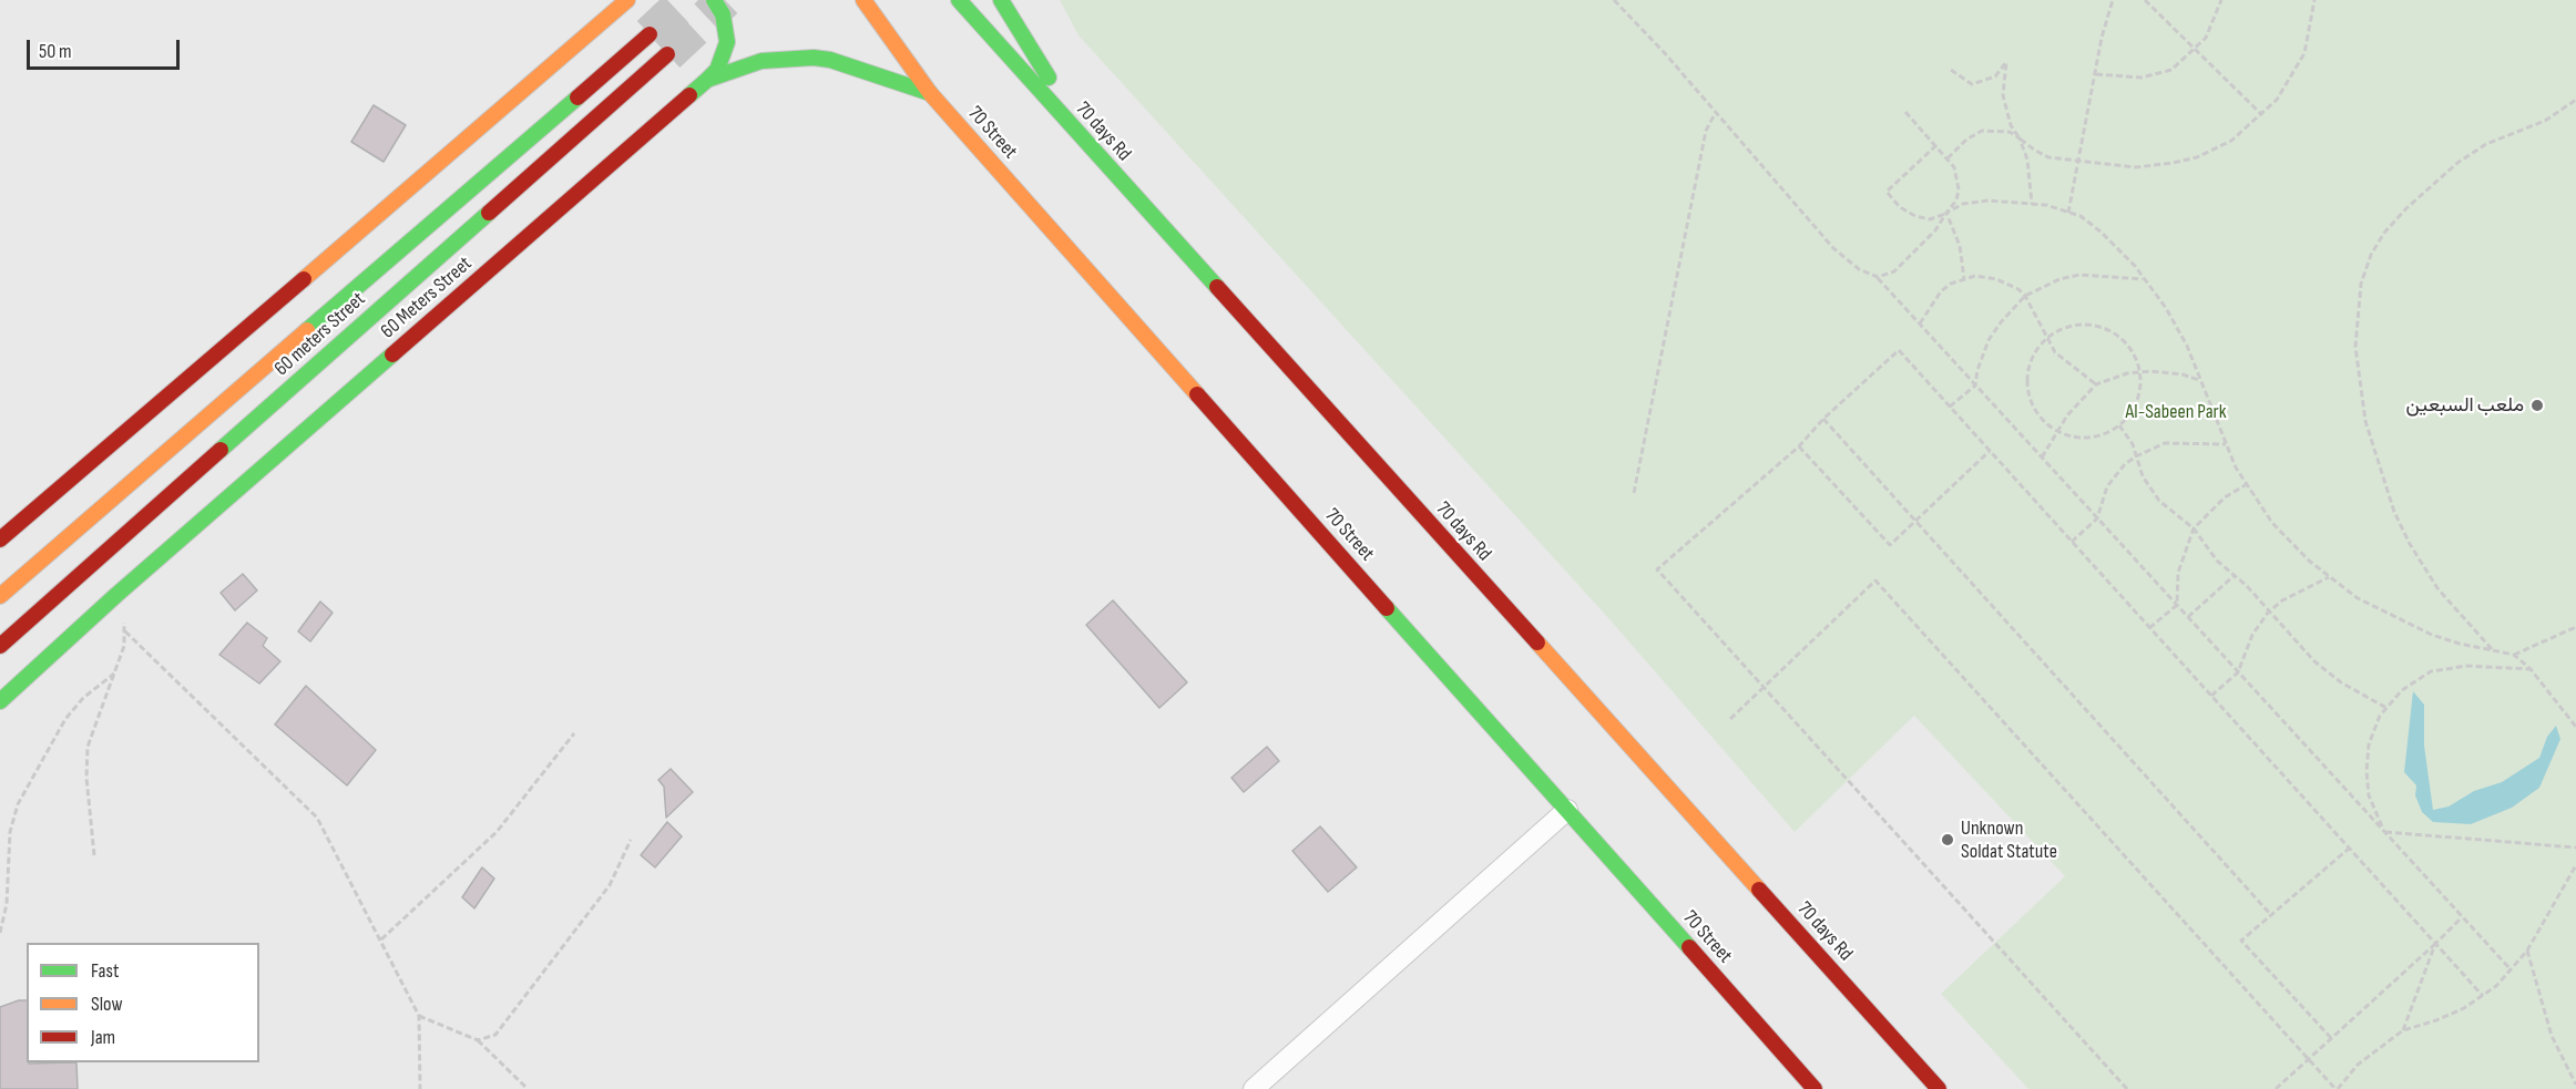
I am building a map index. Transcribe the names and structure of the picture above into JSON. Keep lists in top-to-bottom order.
{
  "streets": {
    "main road": [
      "70 days Rd",
      "70 Street",
      "60 Meters Street",
      "60 meters Street"
    ]
  },
  "crossings": [
    ["70 Street", "60 Meters Street"]
  ],
  "parks": ["Al-Sabeen Park"],
  "places": ["ملعب السبعين", "Unknown Soldat Statute"],
  "legend": ["Fast", "Slow", "Jam"],
  "scale_bar": "50 m"
}
